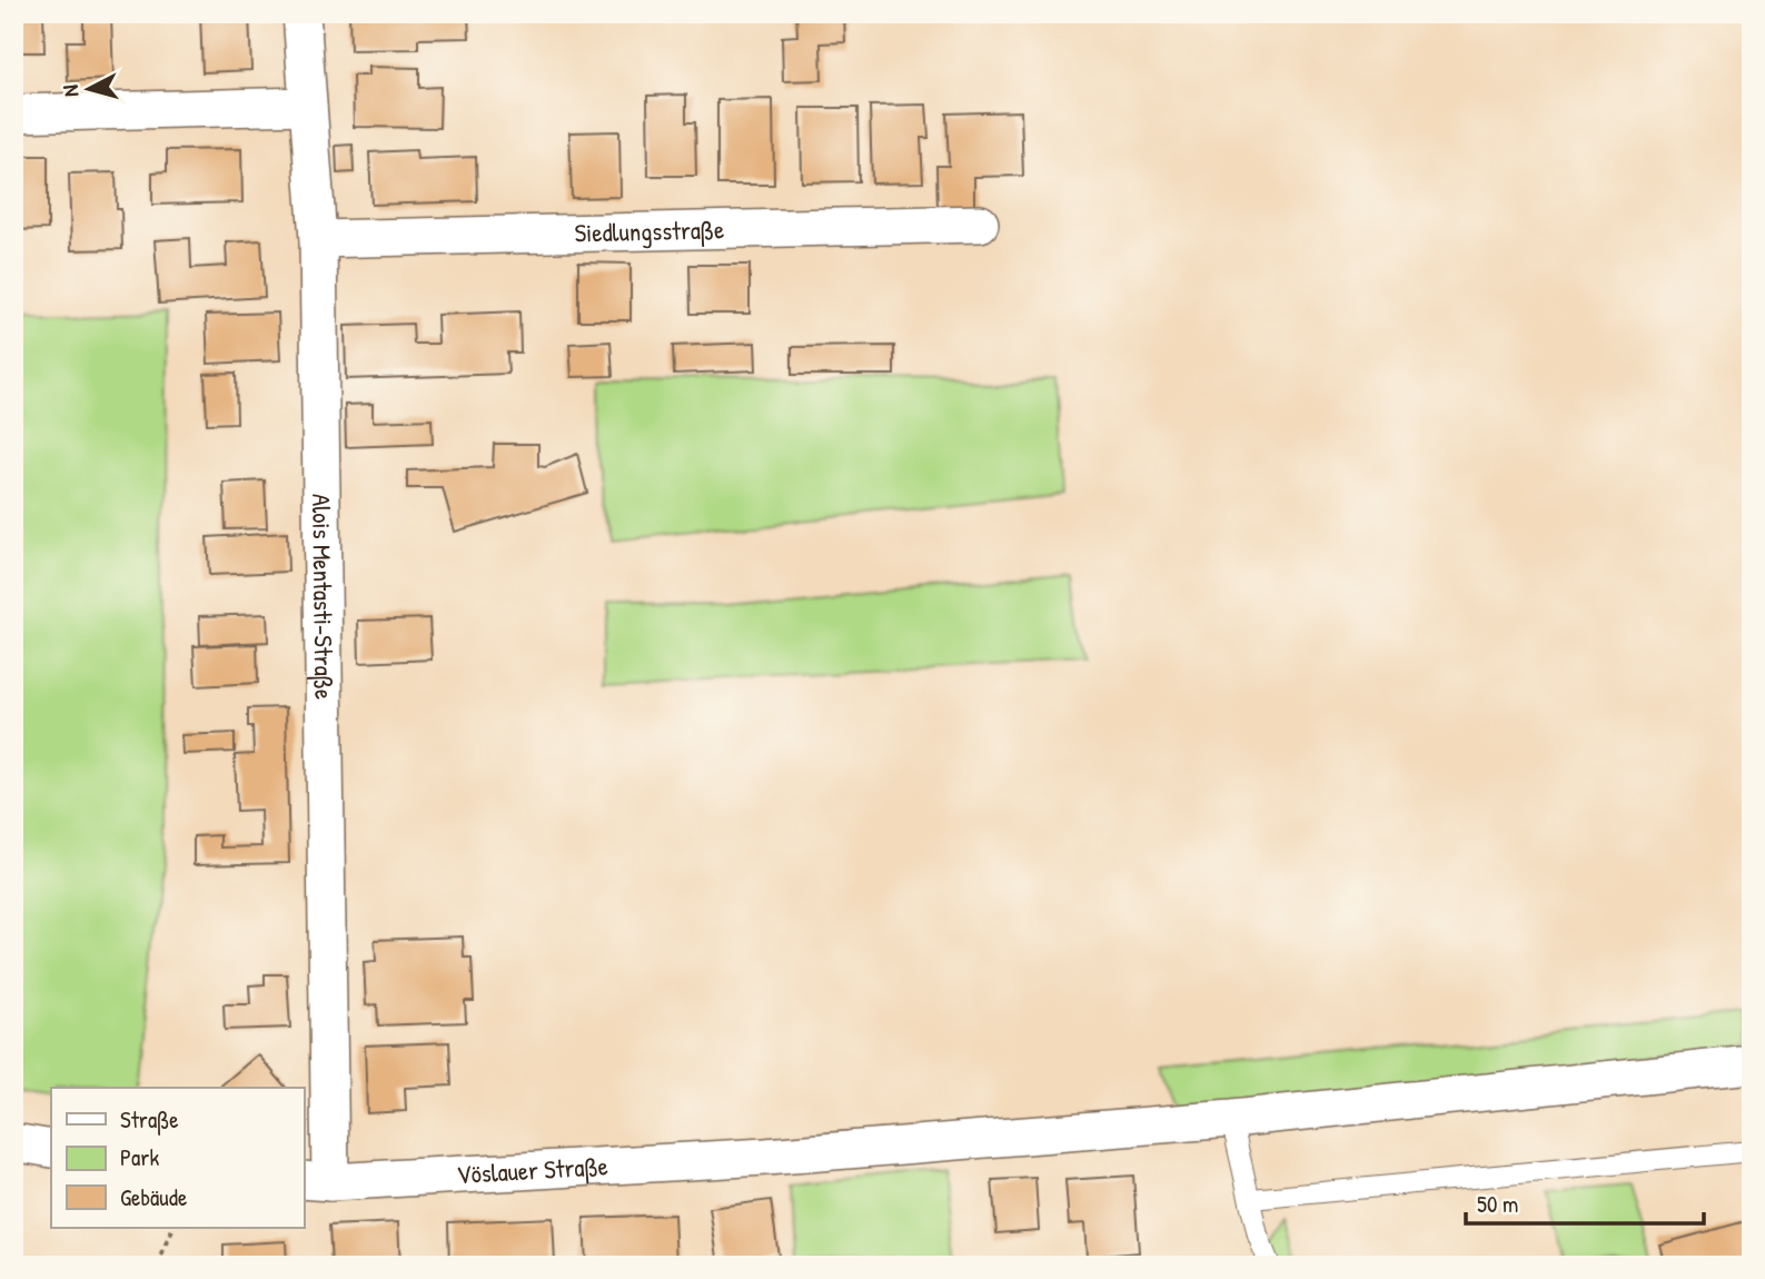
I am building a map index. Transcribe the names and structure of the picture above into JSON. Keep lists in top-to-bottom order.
{
  "streets": {
    "street": ["Siedlungsstraße", "Alois Mentasti-Straße", "Vöslauer Straße"]
  },
  "crossings": [
    ["Siedlungsstraße", "Alois Mentasti-Straße"],
    ["Alois Mentasti-Straße", "Vöslauer Straße"]
  ],
  "legend": ["Straße", "Park", "Gebäude"],
  "scale_bar": "50 m",
  "north": "left"
}
